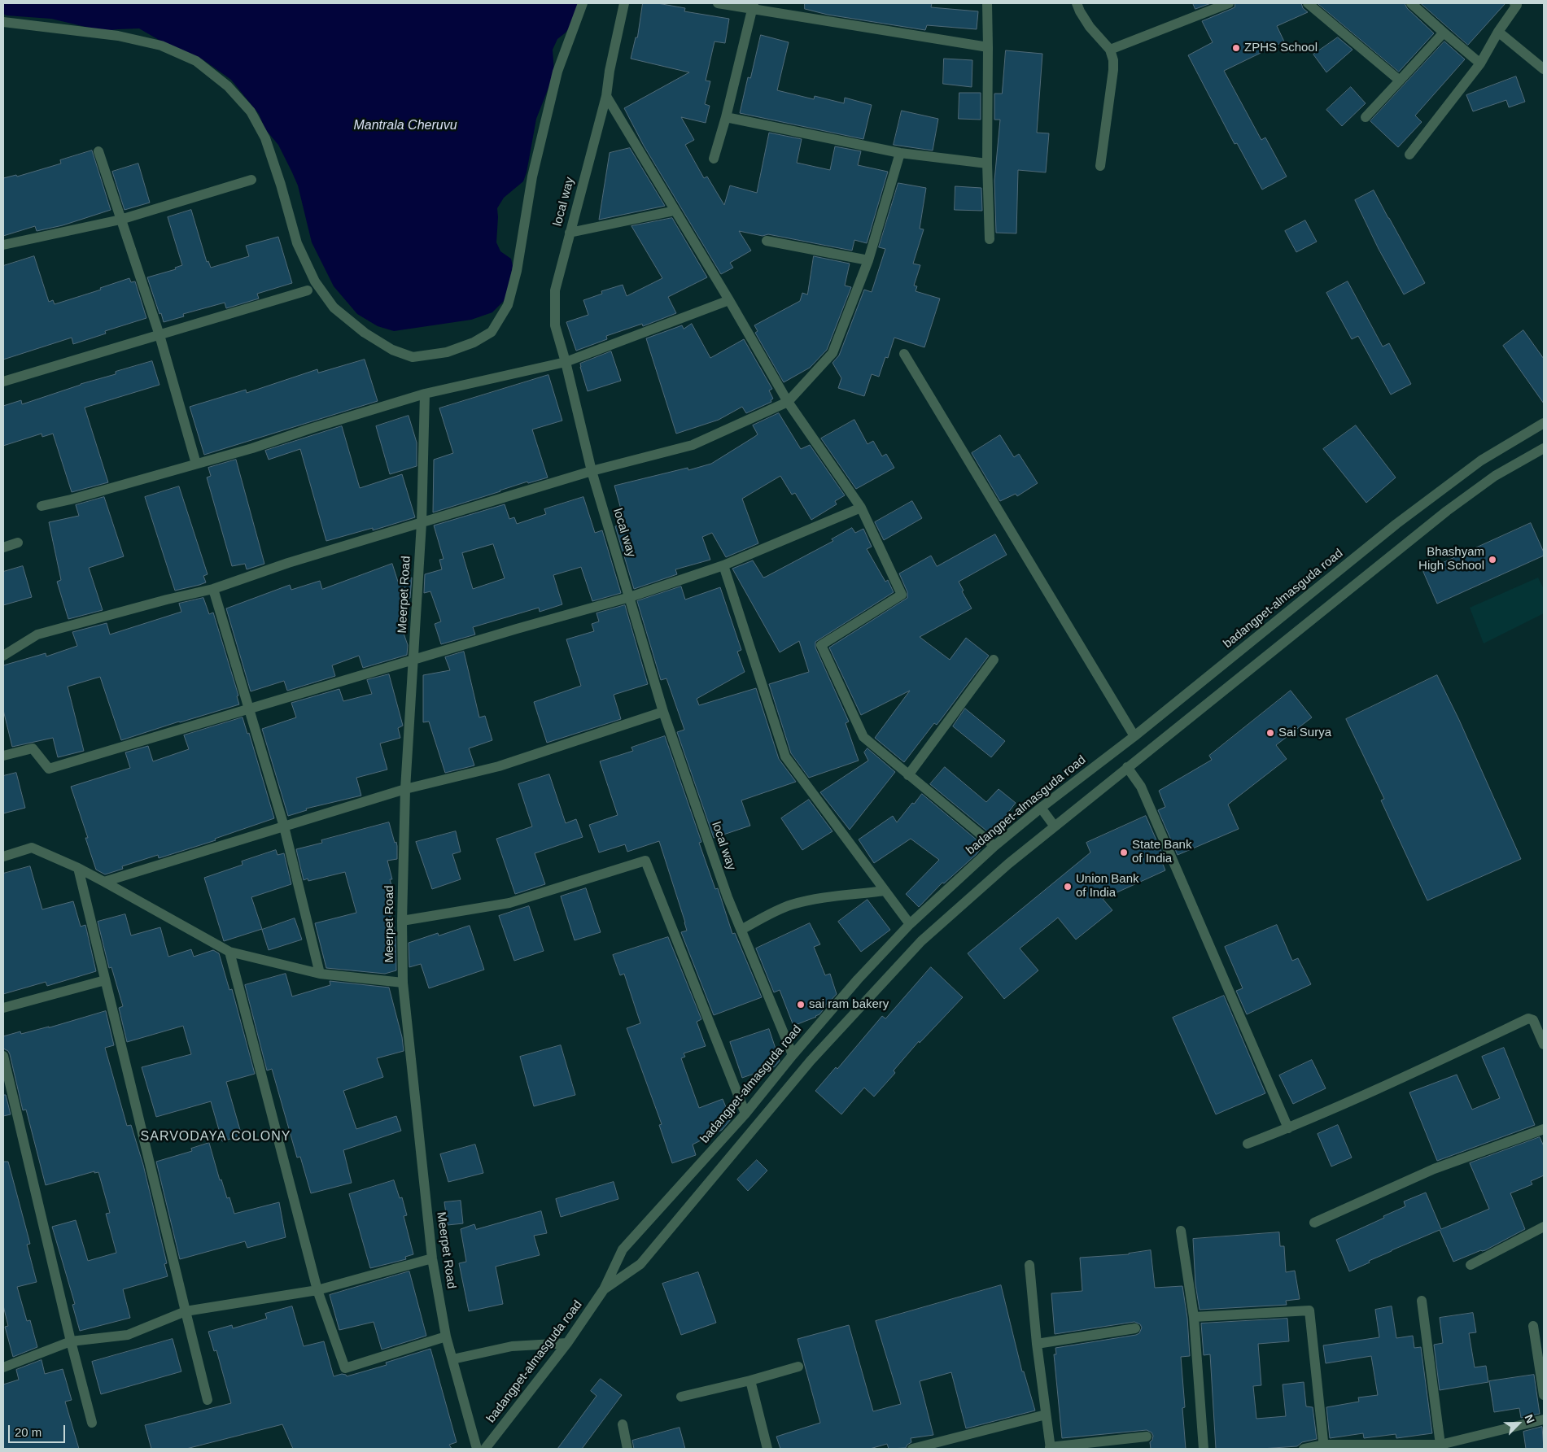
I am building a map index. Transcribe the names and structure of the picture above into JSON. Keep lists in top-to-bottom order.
{
  "streets": {
    "street": ["local way", "Meerpet Road", "badangpet-almasguda road"]
  },
  "crossings": [
    ["local way", "badangpet-almasguda road"]
  ],
  "districts": ["SARVODAYA COLONY"],
  "water": ["Mantrala Cheruvu"],
  "places": [
    "ZPHS School",
    "Bhashyam High School",
    "Sai Surya",
    "State Bank of India",
    "Union Bank of India",
    "sai ram bakery"
  ],
  "scale_bar": "20 m",
  "north": "top right"
}
